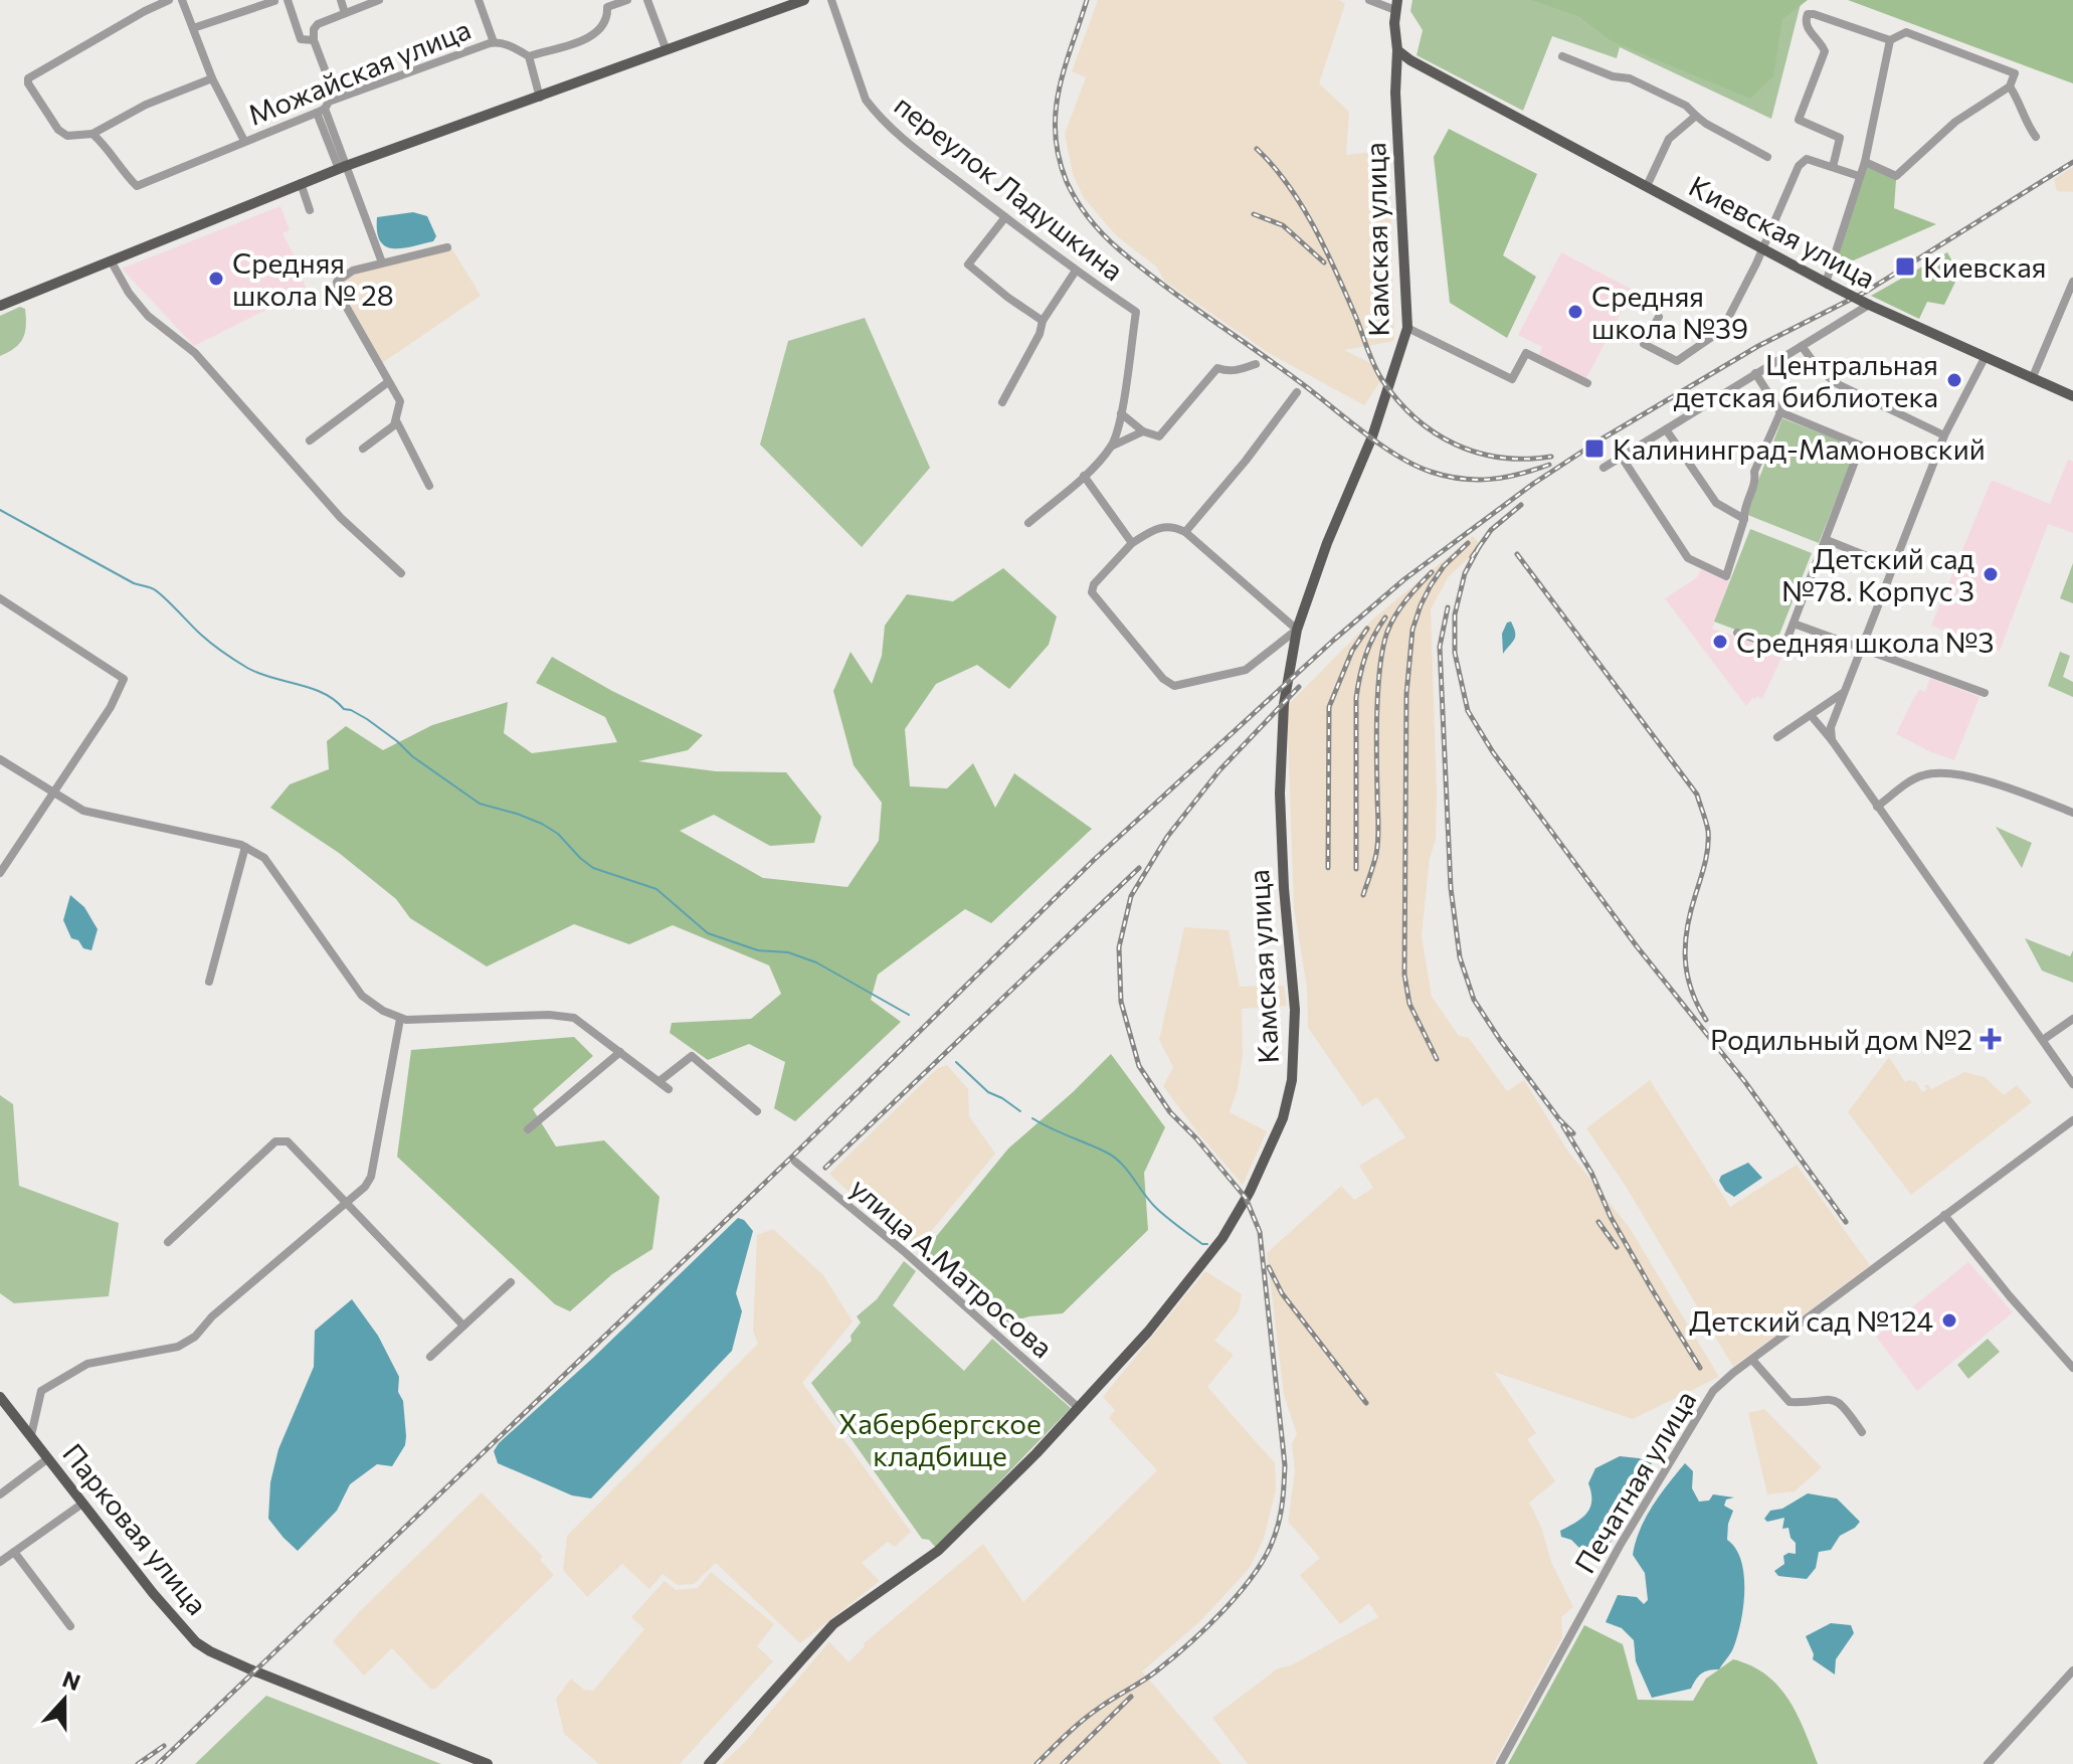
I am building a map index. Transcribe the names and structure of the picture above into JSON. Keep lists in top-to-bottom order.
{
  "streets": {
    "main road": ["Киевская улица", "Камская улица", "Парковая улица"],
    "street": [
      "Можайская улица",
      "переулок Ладушкина",
      "улица А.Матросова",
      "Печатная улица"
    ]
  },
  "crossings": [
    ["Киевская улица", "Камская улица"],
    ["Камская улица", "улица А.Матросова"]
  ],
  "parks": ["Хабербергское кладбище"],
  "places": {
    "transit": ["Киевская", "Калининград-Мамоновский"],
    "other": [
      "Средняя школа № 28",
      "Средняя школа №39",
      "Центральная детская библиотека",
      "Детский сад №78. Корпус 3",
      "Средняя школа №3",
      "Детский сад №124"
    ],
    "health": ["Родильный дом №2"]
  },
  "north": "top"
}
